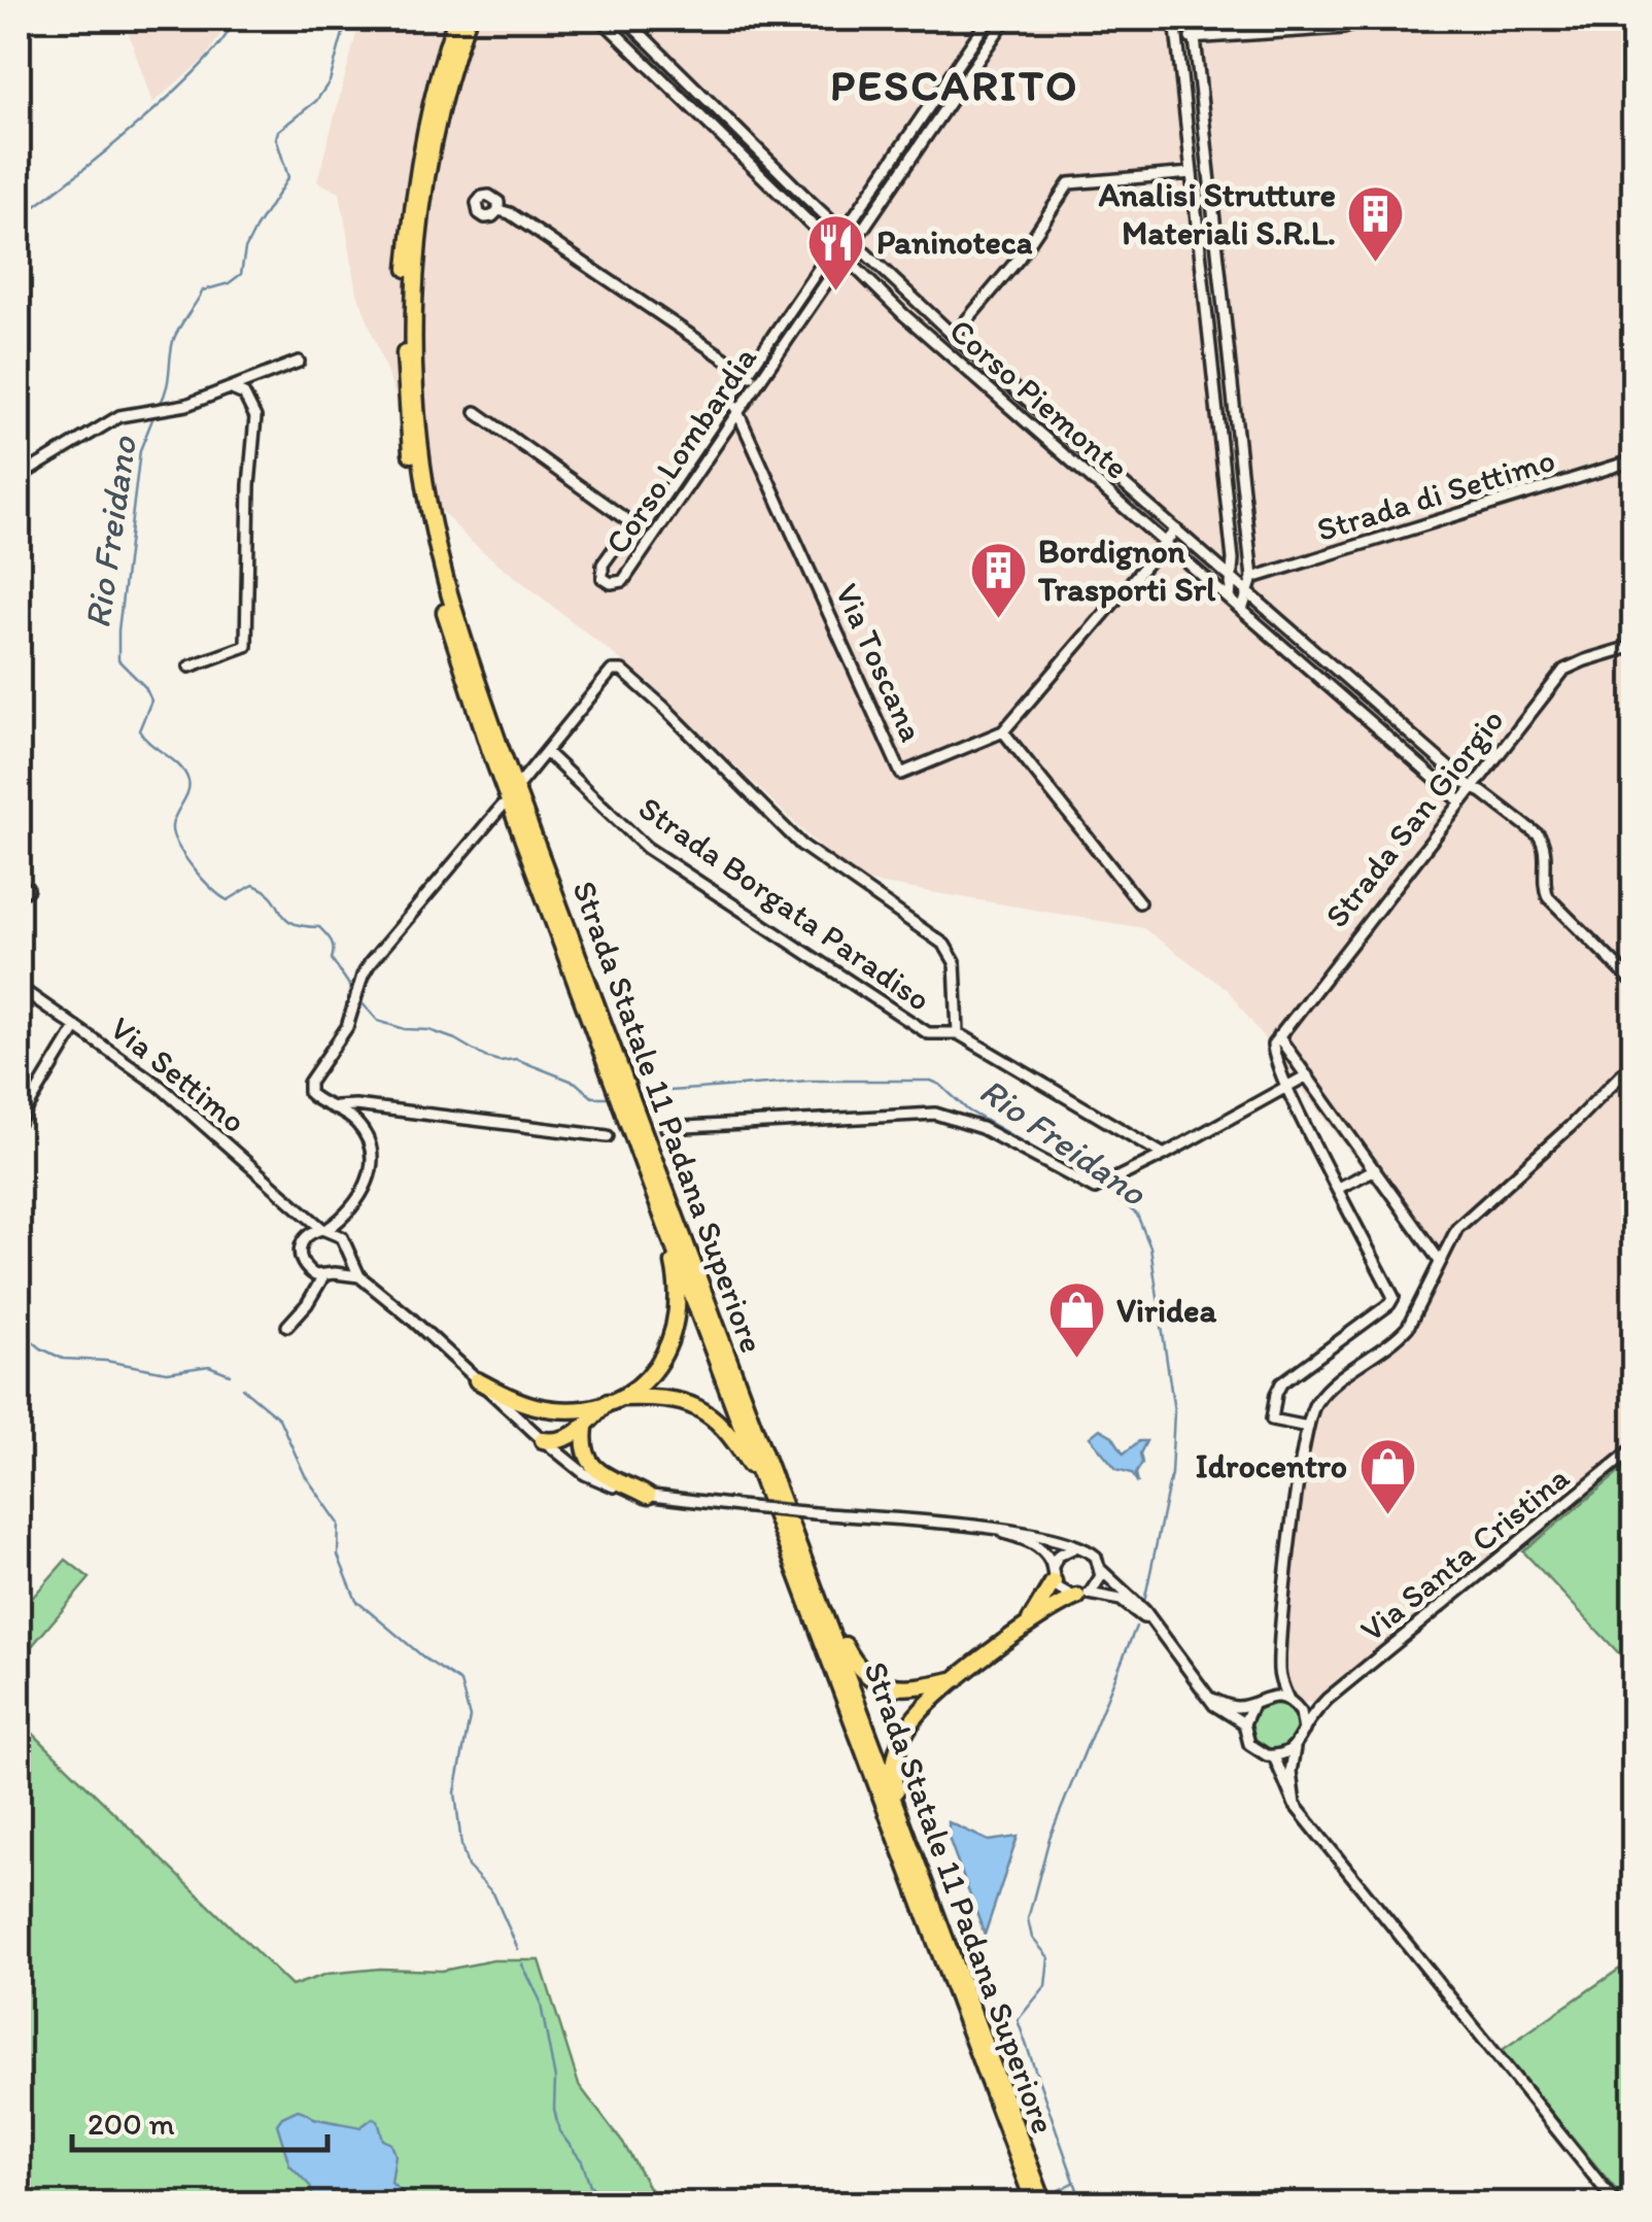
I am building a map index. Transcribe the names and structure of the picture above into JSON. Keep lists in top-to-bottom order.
{
  "streets": {
    "highway": ["Strada Statale 11 Padana Superiore"],
    "street": [
      "Corso Piemonte",
      "Corso Lombardia",
      "Strada di Settimo",
      "Via Toscana",
      "Strada San Giorgio",
      "Strada Borgata Paradiso",
      "Via Settimo",
      "Via Santa Cristina"
    ]
  },
  "crossings": [
    ["Corso Piemonte", "Corso Lombardia"],
    ["Corso Piemonte", "Via Toscana"],
    ["Corso Piemonte", "Strada San Giorgio"],
    ["Corso Lombardia", "Via Toscana"]
  ],
  "districts": ["PESCARITO"],
  "water": ["Rio Freidano"],
  "places": {
    "building": ["Analisi Strutture Materiali S.R.L.", "Bordignon Trasporti Srl"],
    "restaurant": ["Paninoteca"],
    "shop": ["Viridea", "Idrocentro"]
  },
  "scale_bar": "200 m"
}
